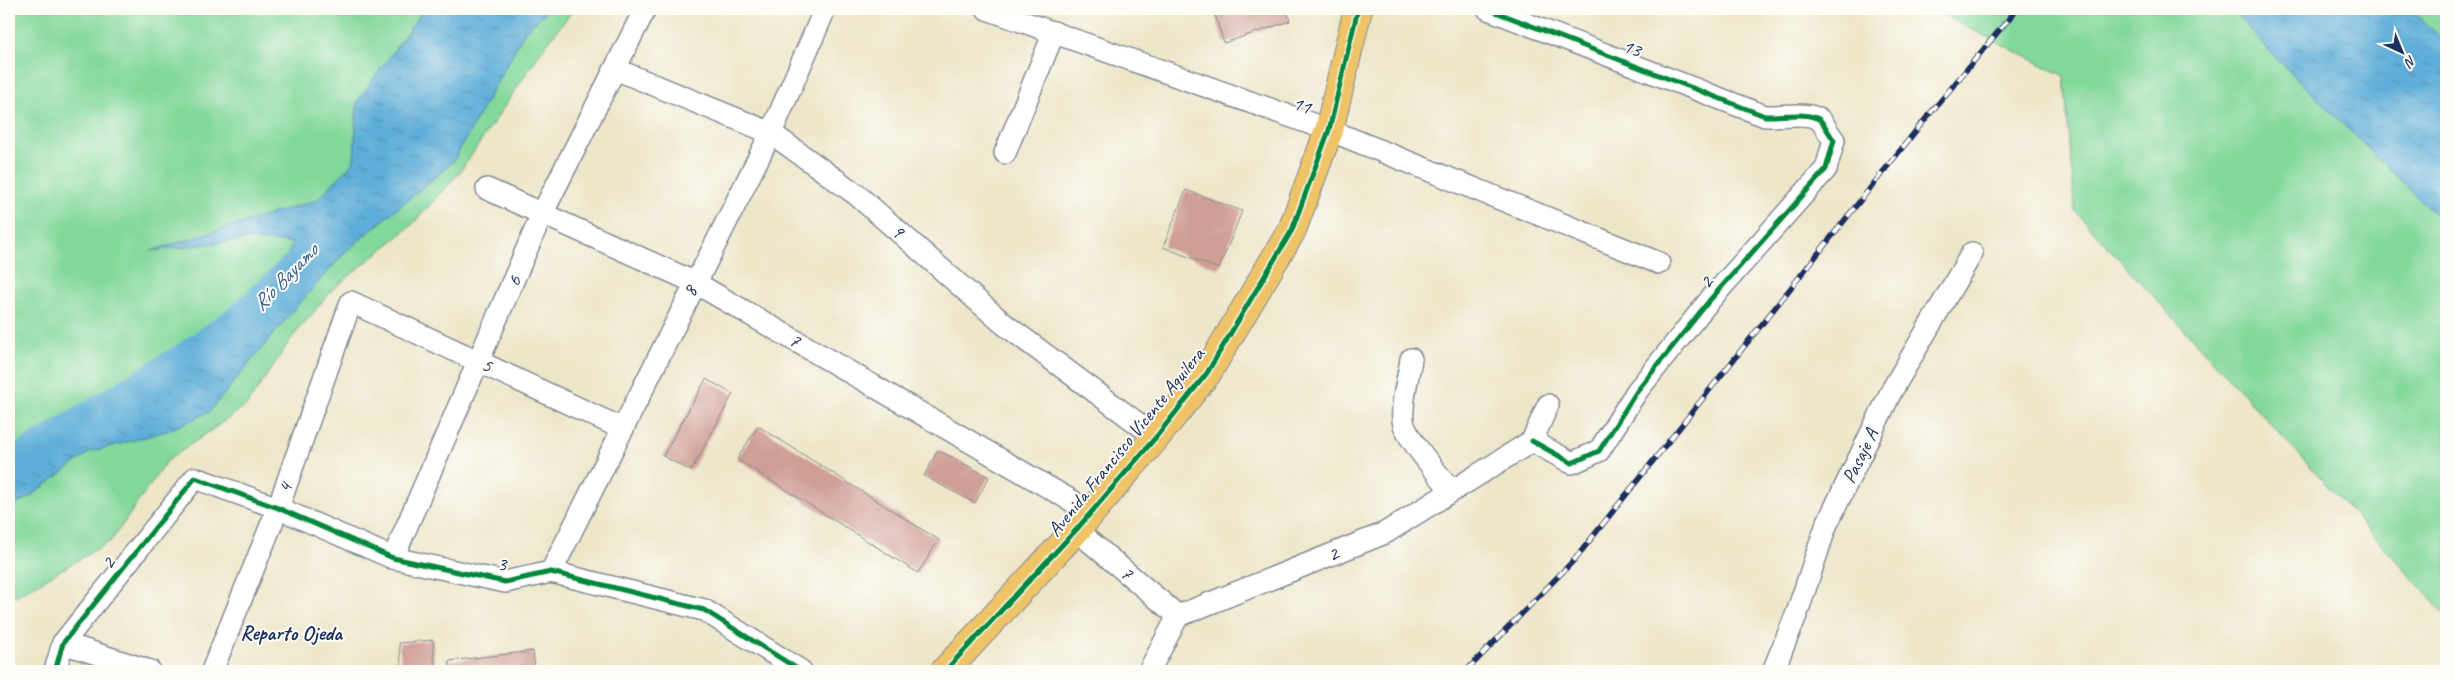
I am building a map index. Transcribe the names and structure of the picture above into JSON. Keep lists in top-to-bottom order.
{
  "streets": {
    "main road": ["Avenida Francisco Vicente Aguilera"],
    "street": [
      "13",
      "11",
      "9",
      "6",
      "2",
      "8",
      "7",
      "5",
      "Pasaje A",
      "4",
      "3"
    ]
  },
  "crossings": [
    ["13", "2"],
    ["11", "Avenida Francisco Vicente Aguilera"],
    ["9", "6"],
    ["9", "8"],
    ["9", "Avenida Francisco Vicente Aguilera"],
    ["6", "7"],
    ["6", "5"],
    ["6", "3"],
    ["2", "7"],
    ["2", "3"],
    ["8", "7"],
    ["8", "5"],
    ["8", "3"],
    ["7", "Avenida Francisco Vicente Aguilera"],
    ["5", "4"],
    ["4", "3"]
  ],
  "districts": ["Reparto Ojeda"],
  "water": ["Río Bayamo"],
  "north": "bottom right"
}
